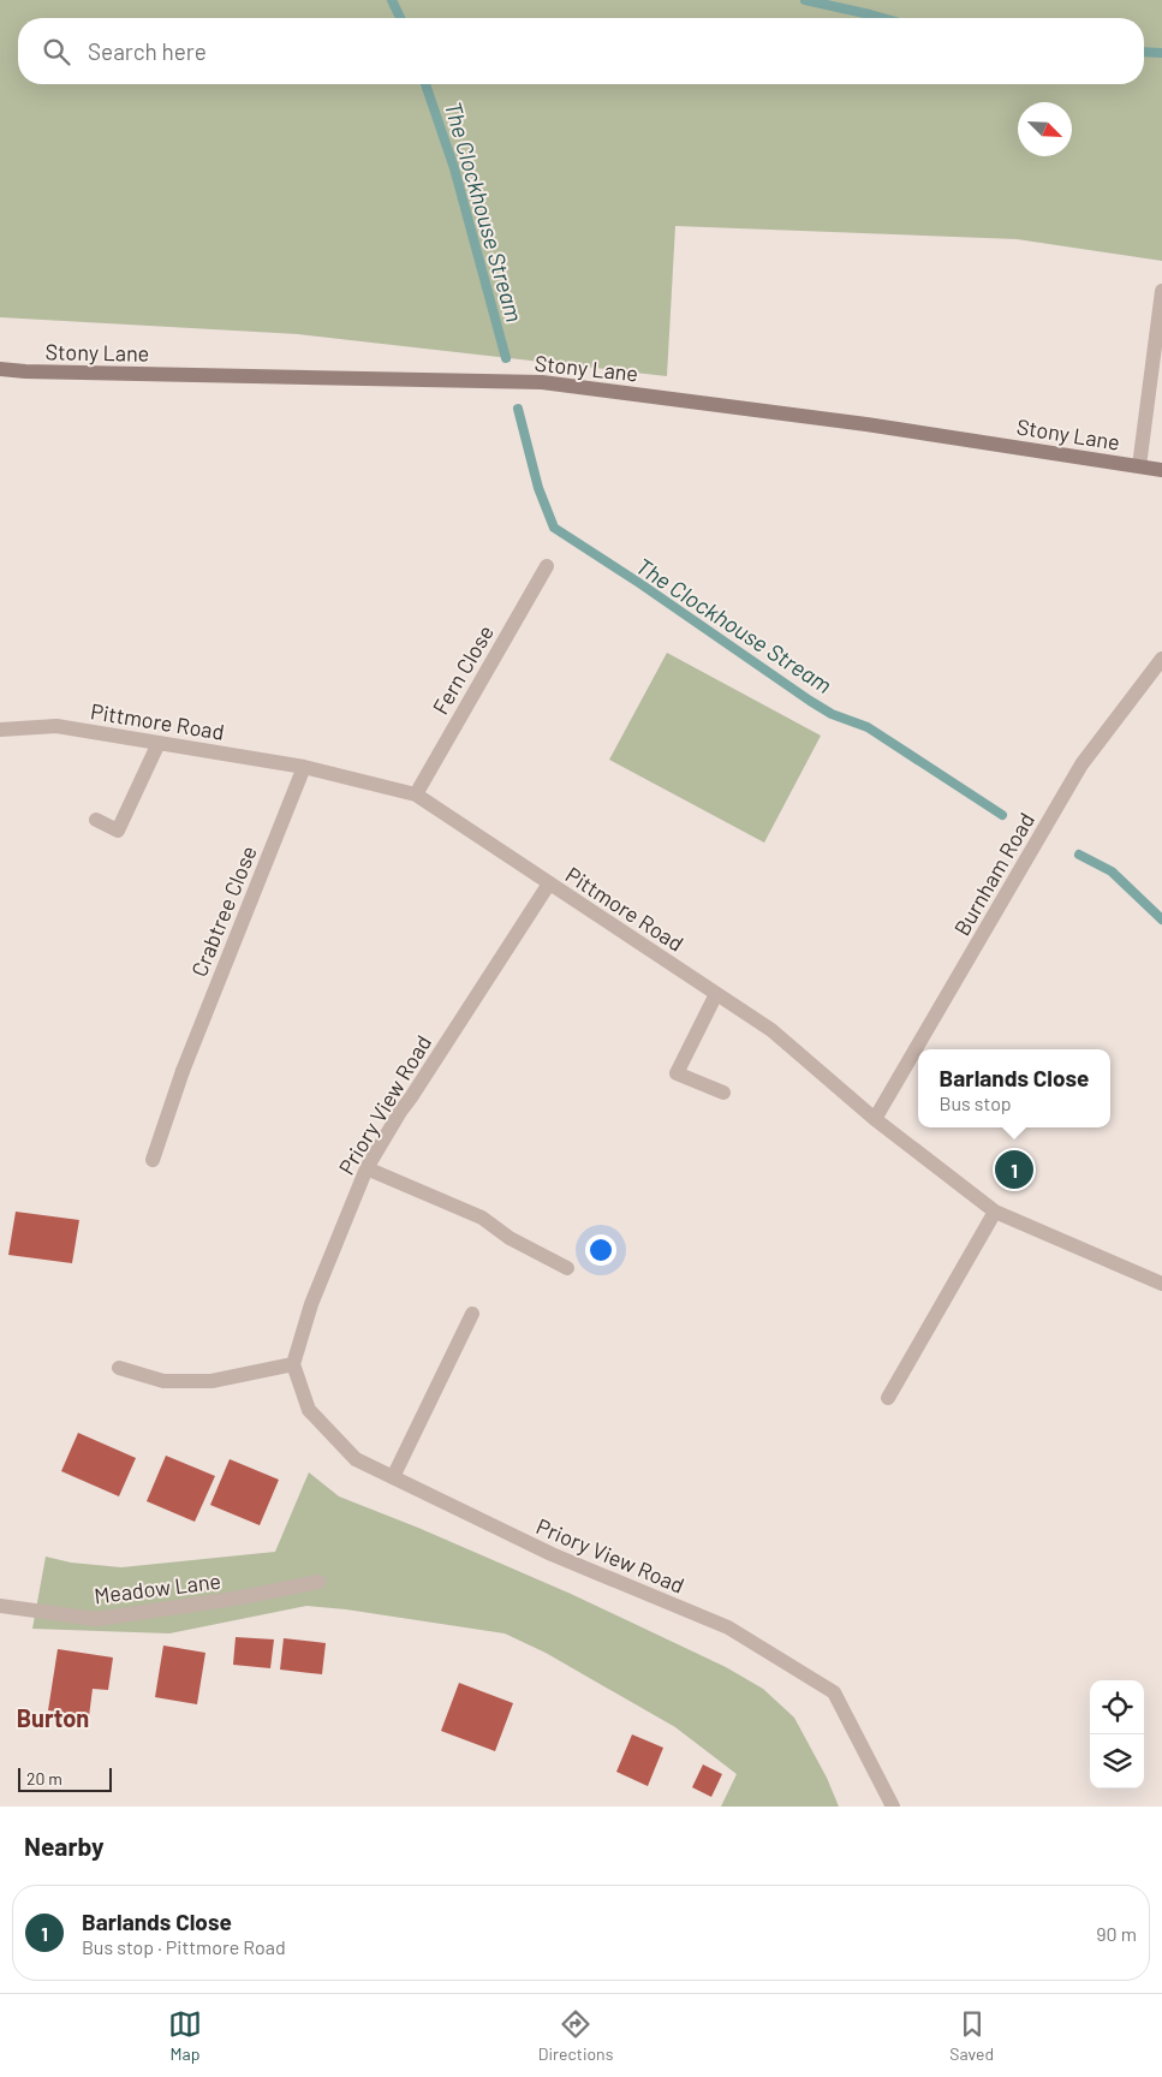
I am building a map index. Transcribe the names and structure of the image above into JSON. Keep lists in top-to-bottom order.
{
  "streets": {
    "main road": ["Stony Lane"],
    "street": [
      "Fern Close",
      "Pittmore Road",
      "Burnham Road",
      "Crabtree Close",
      "Priory View Road",
      "Meadow Lane"
    ]
  },
  "crossings": [
    ["Fern Close", "Pittmore Road"],
    ["Pittmore Road", "Burnham Road"],
    ["Pittmore Road", "Crabtree Close"],
    ["Pittmore Road", "Priory View Road"]
  ],
  "districts": ["Burton"],
  "water": ["The Clockhouse Stream"],
  "scale_bar": "20 m",
  "north": "bottom right",
  "page": {
    "search": "Search here",
    "popup": ["Barlands Close", "Bus stop"],
    "pins": "1",
    "scale": "20 m",
    "heading": "Nearby",
    "list": [
      {
        "mark": "1",
        "name": "Barlands Close",
        "note": "Bus stop · Pittmore Road",
        "value": "90 m"
      }
    ],
    "nav": ["Map", "Directions", "Saved"]
  }
}
